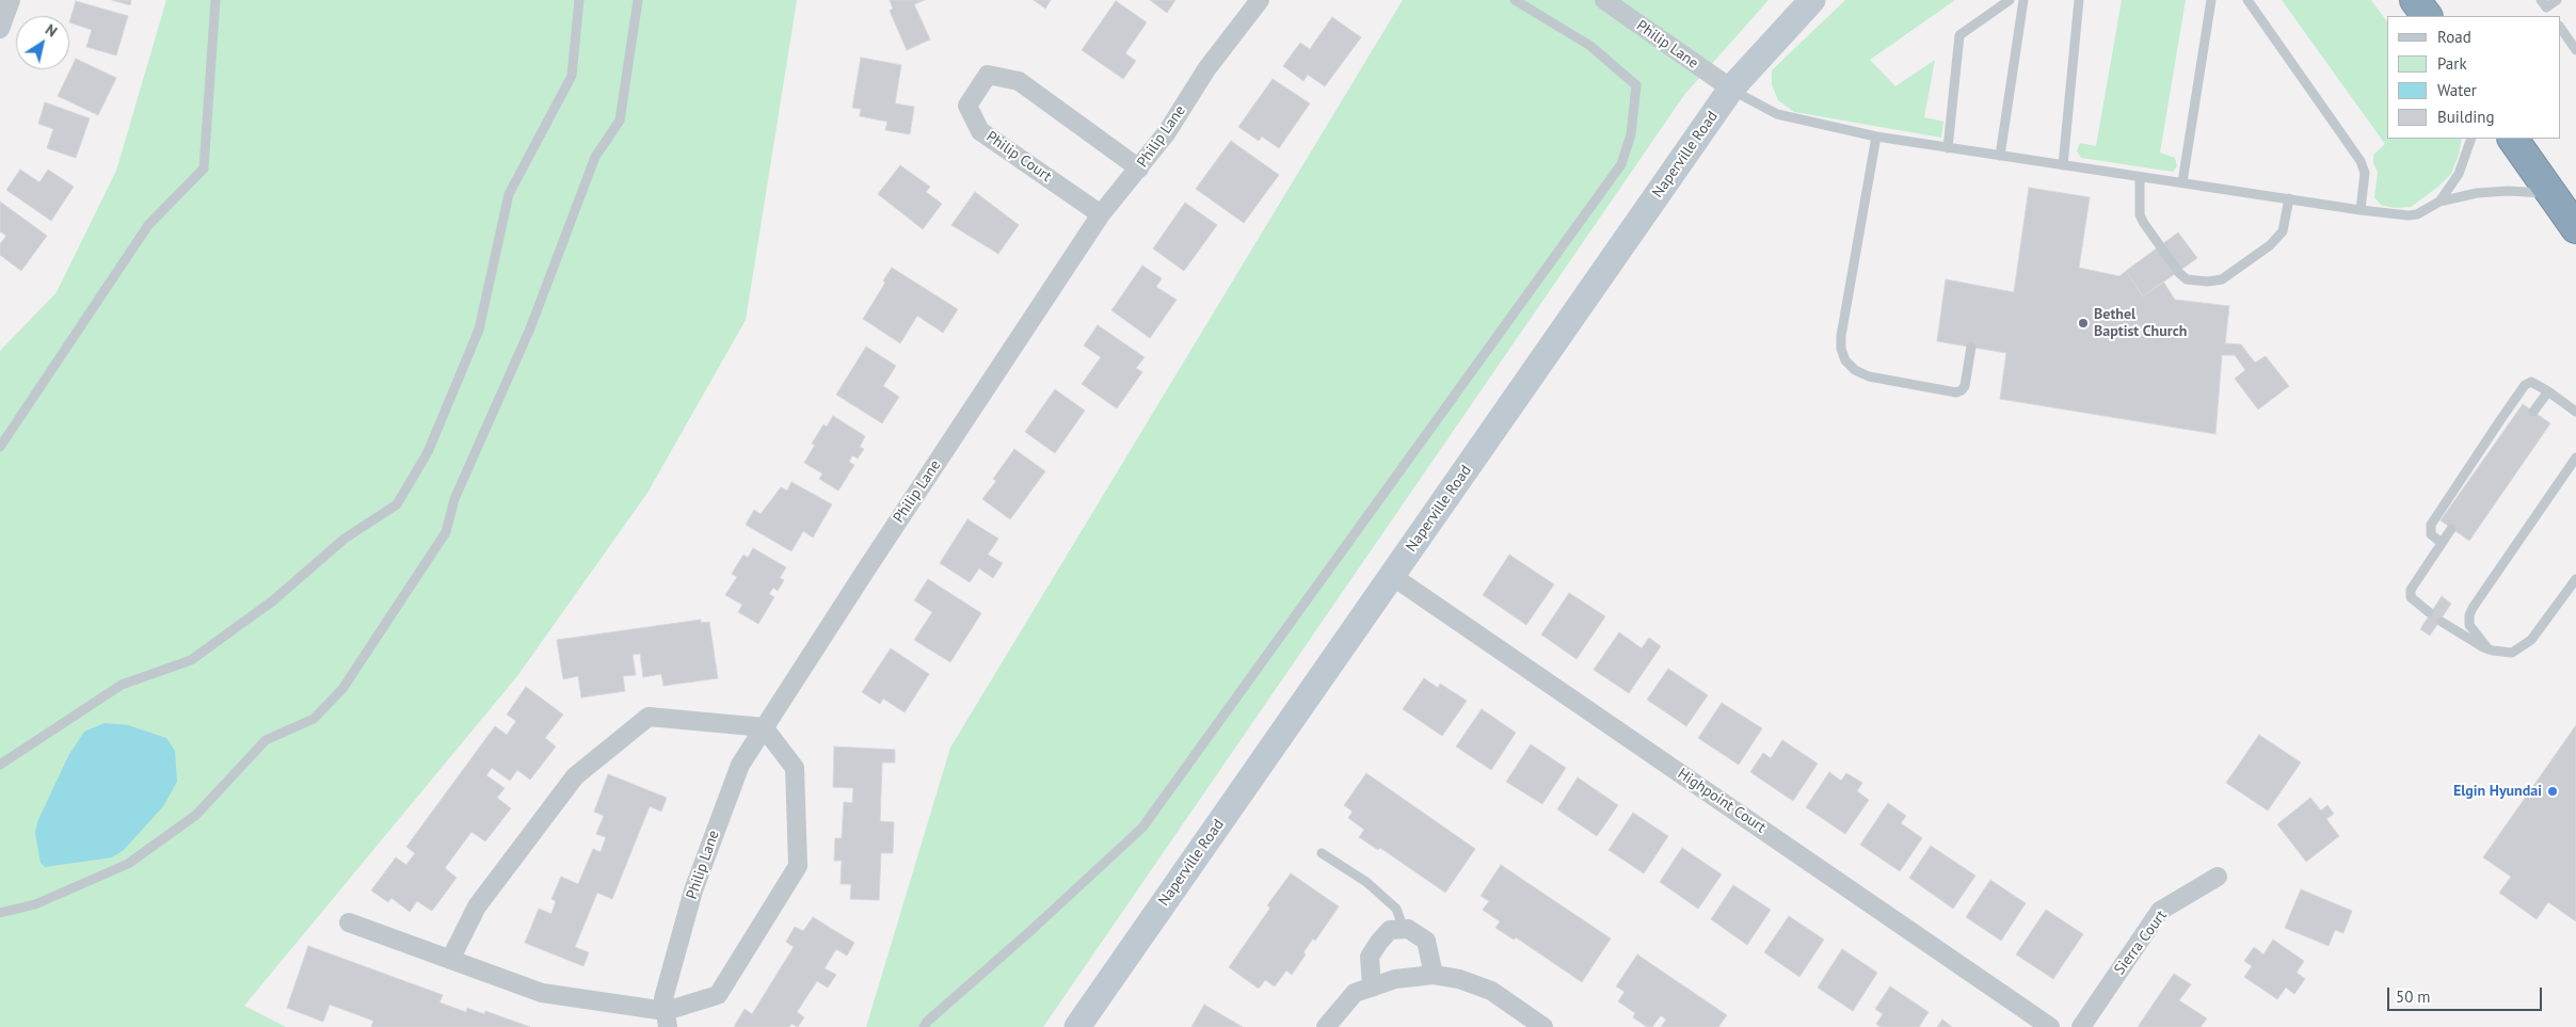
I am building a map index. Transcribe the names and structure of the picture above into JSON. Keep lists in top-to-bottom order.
{
  "streets": {
    "street": [
      "Philip Lane",
      "Naperville Road",
      "Philip Court",
      "Highpoint Court",
      "Sierra Court"
    ]
  },
  "crossings": [
    ["Philip Lane", "Naperville Road"],
    ["Philip Lane", "Philip Court"],
    ["Naperville Road", "Highpoint Court"]
  ],
  "places": ["Bethel Baptist Church", "Elgin Hyundai"],
  "legend": [
    "Road",
    "Park",
    "Water",
    "Building"
  ],
  "scale_bar": "50 m",
  "north": "top right"
}
